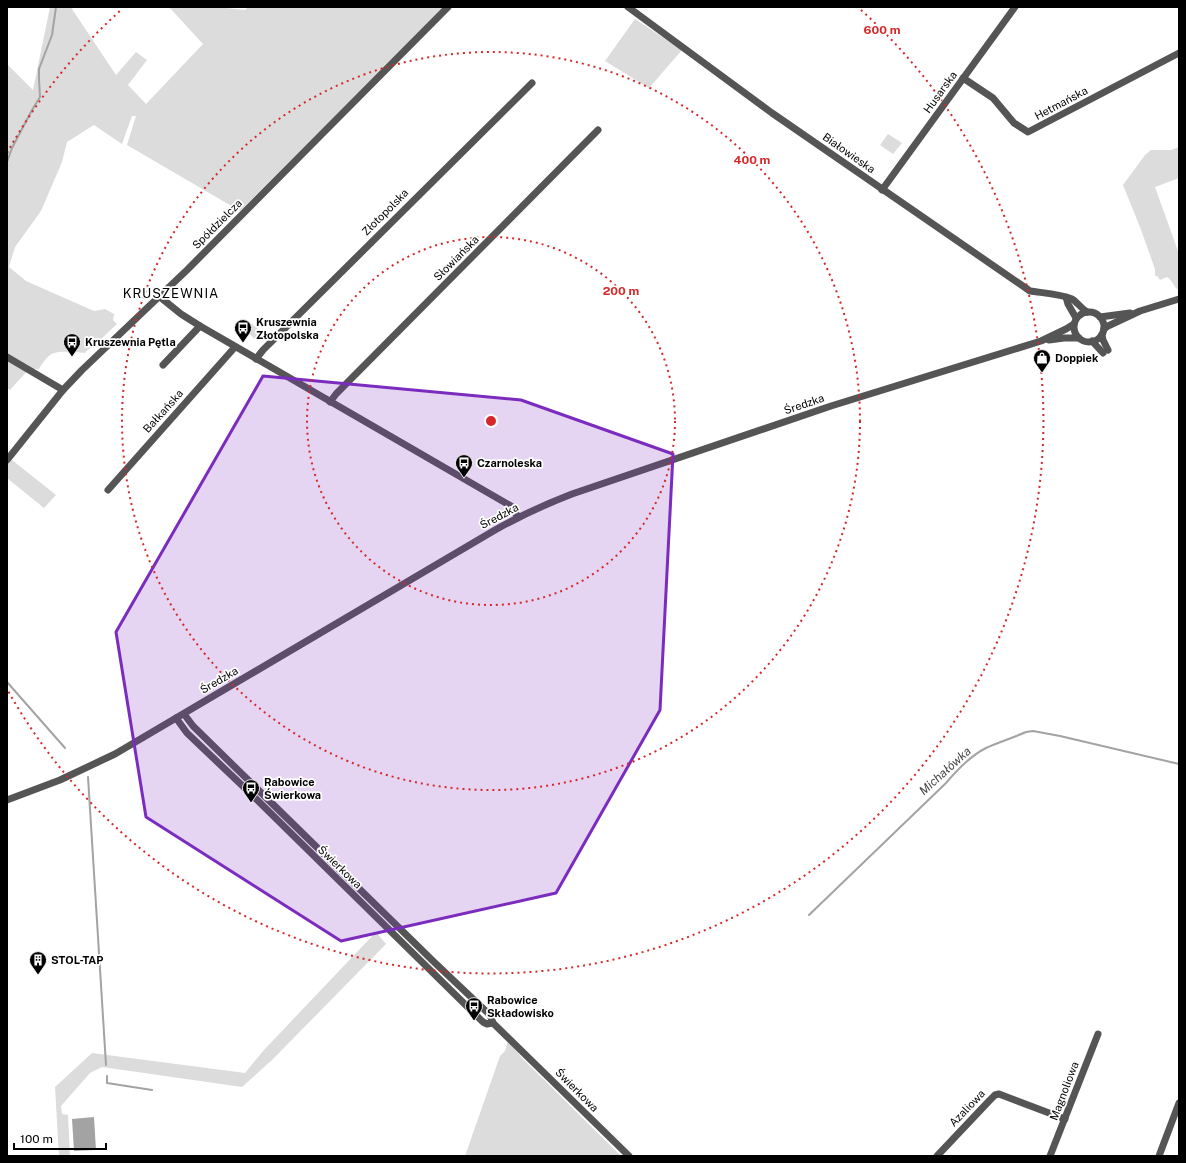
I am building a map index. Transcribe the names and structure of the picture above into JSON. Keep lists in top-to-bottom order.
{
  "streets": {
    "street": [
      "Husarska",
      "Hetmańska",
      "Białowieska",
      "Złotopolska",
      "Spółdzielcza",
      "Słowiańska",
      "Średzka",
      "Bałkańska",
      "Świerkowa",
      "Magnoliowa",
      "Azaliowa"
    ]
  },
  "crossings": [
    ["Husarska", "Hetmańska"],
    ["Husarska", "Białowieska"],
    ["Białowieska", "Średzka"],
    ["Średzka", "Świerkowa"],
    ["Magnoliowa", "Azaliowa"]
  ],
  "districts": ["KRUSZEWNIA"],
  "water": ["Michałówka"],
  "places": {
    "bus stop": [
      "Kruszewnia Złotopolska",
      "Kruszewnia Pętla",
      "Czarnoleska",
      "Rabowice Świerkowa",
      "Rabowice Składowisko"
    ],
    "shop": ["Doppiek"],
    "building": ["STOL-TAP"]
  },
  "scale_bar": "100 m",
  "rings": ["600 m", "400 m", "200 m"]
}
